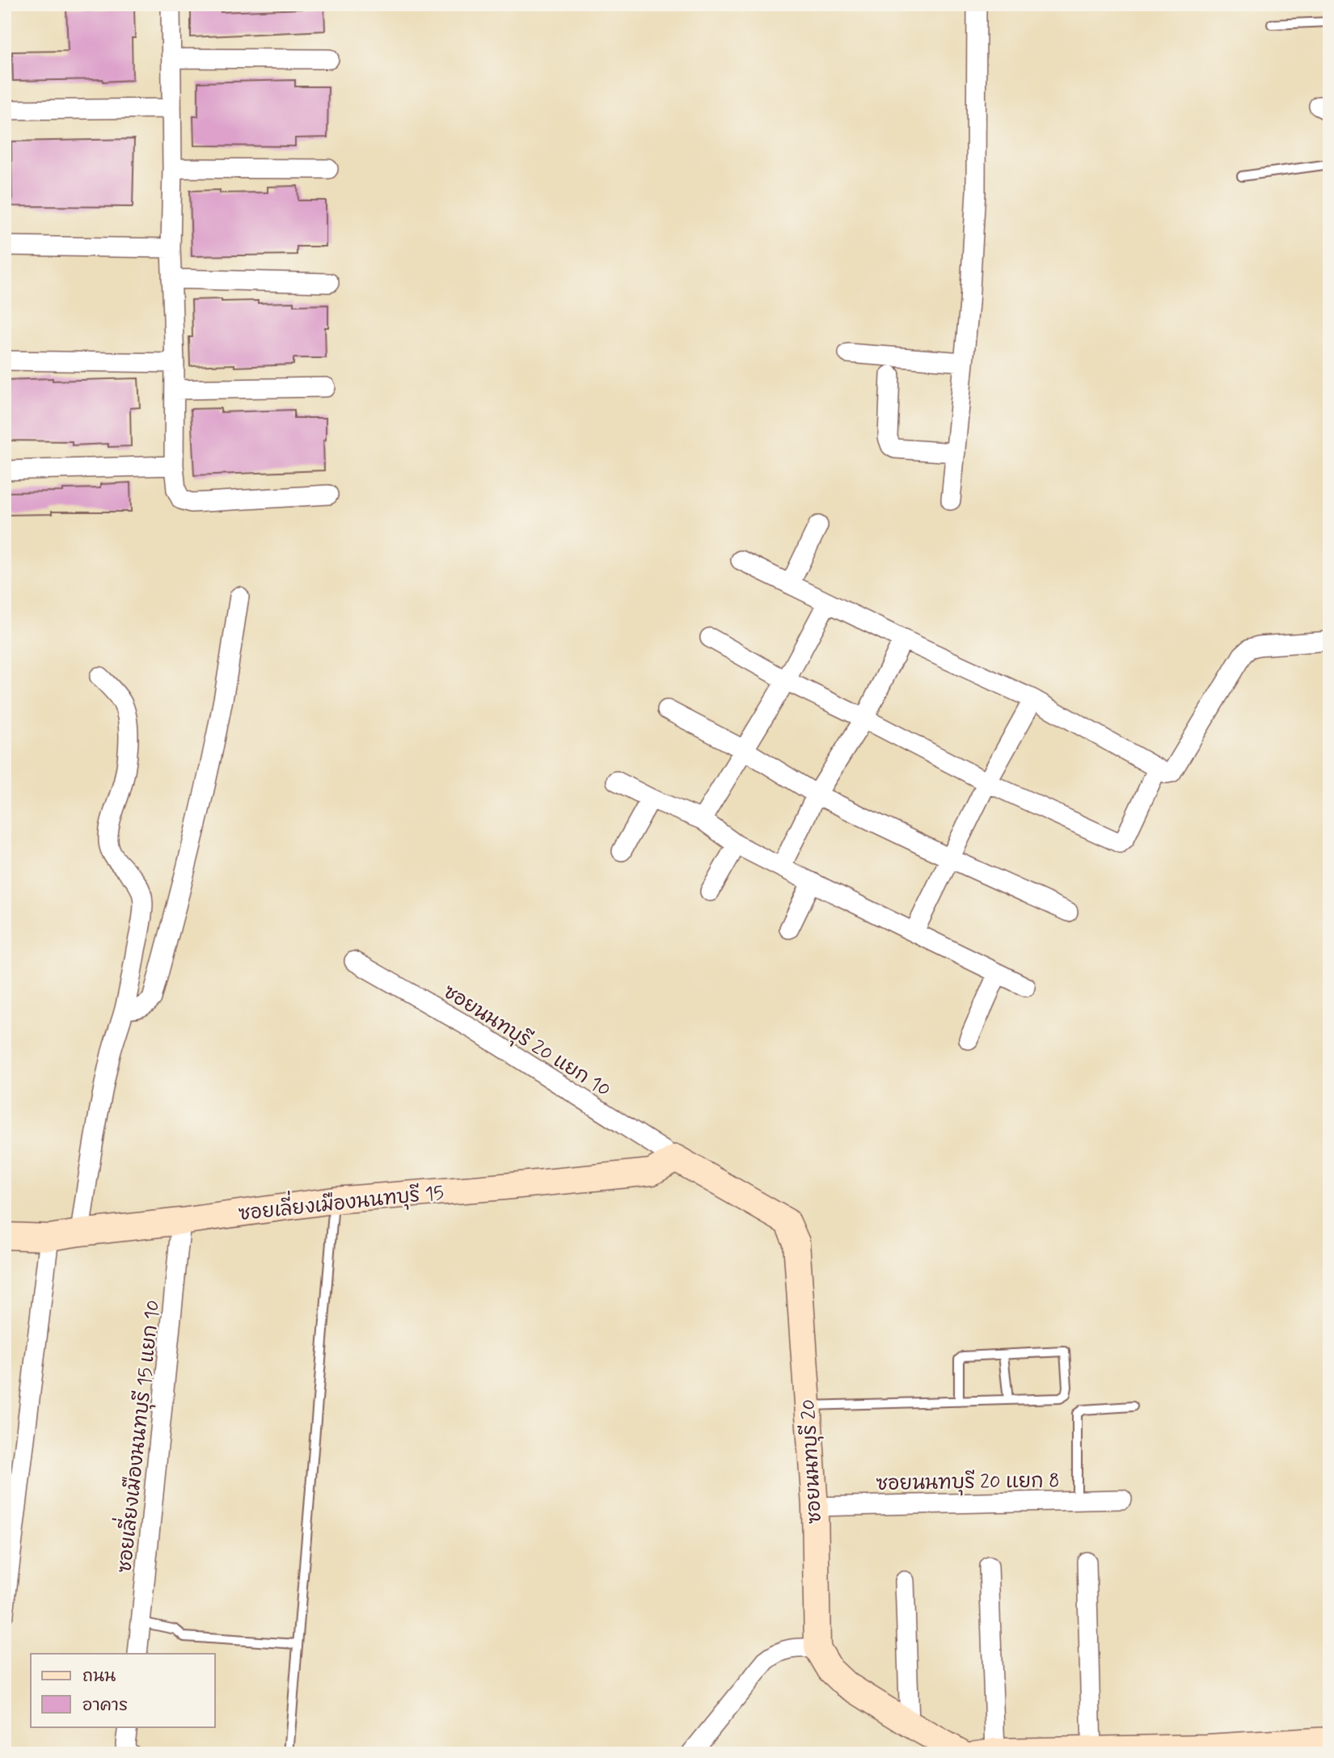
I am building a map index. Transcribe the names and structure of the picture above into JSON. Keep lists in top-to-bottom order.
{
  "streets": {
    "street": [
      "ซอยนนทบุรี 20 แยก 10",
      "ซอยเลี่ยงเมืองนนทบุรี 15",
      "ซอยเลี่ยงเมืองนนทบุรี 15 แยก 10",
      "ซอยนนทบุรี 20",
      "ซอยนนทบุรี 20 แยก 8"
    ]
  },
  "crossings": [
    ["ซอยนนทบุรี 20 แยก 10", "ซอยเลี่ยงเมืองนนทบุรี 15"],
    ["ซอยนนทบุรี 20 แยก 10", "ซอยนนทบุรี 20"],
    ["ซอยเลี่ยงเมืองนนทบุรี 15", "ซอยเลี่ยงเมืองนนทบุรี 15 แยก 10"],
    ["ซอยเลี่ยงเมืองนนทบุรี 15", "ซอยนนทบุรี 20"],
    ["ซอยนนทบุรี 20", "ซอยนนทบุรี 20 แยก 8"]
  ],
  "legend": ["ถนน", "อาคาร"]
}
